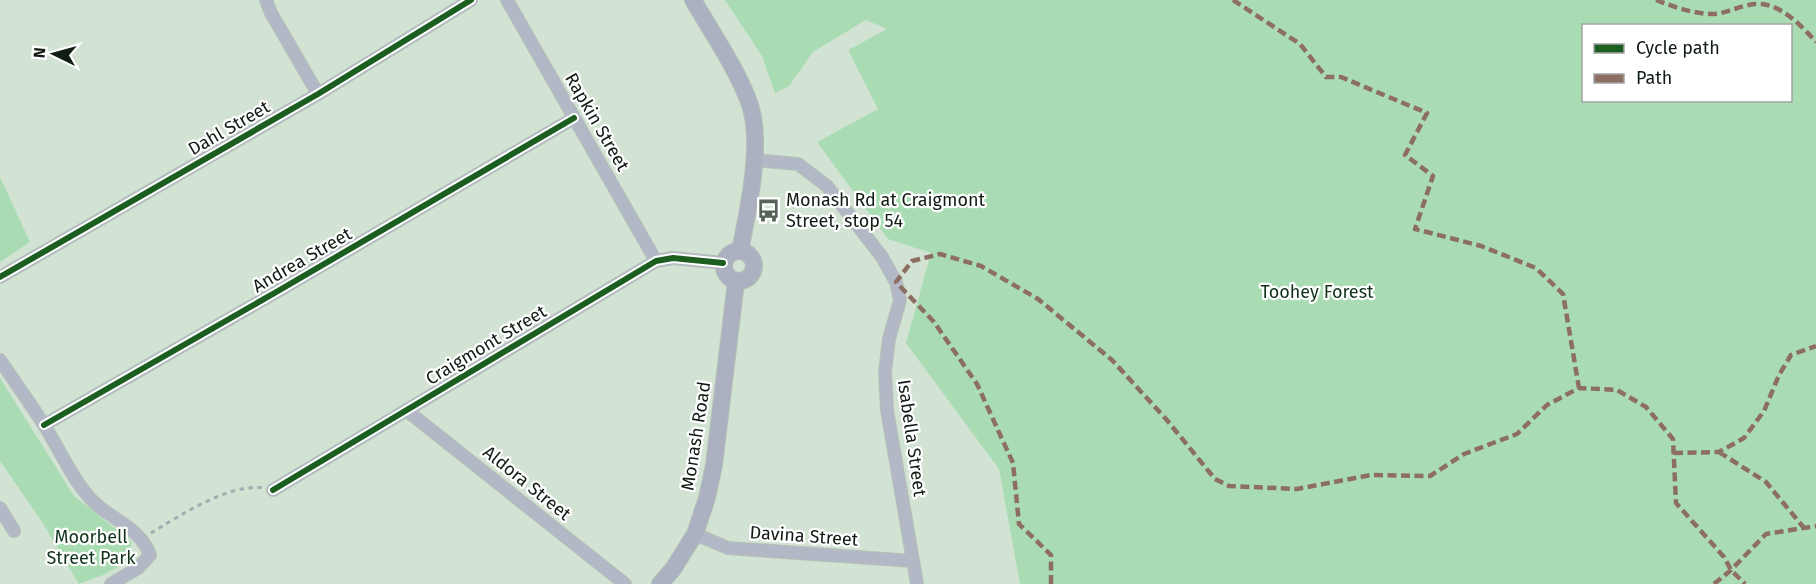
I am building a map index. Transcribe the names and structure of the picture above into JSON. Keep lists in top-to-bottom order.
{
  "streets": {
    "street": [
      "Rapkin Street",
      "Dahl Street",
      "Andrea Street",
      "Craigmont Street",
      "Monash Road",
      "Isabella Street",
      "Aldora Street",
      "Davina Street"
    ]
  },
  "crossings": [
    ["Rapkin Street", "Andrea Street"],
    ["Rapkin Street", "Craigmont Street"],
    ["Craigmont Street", "Monash Road"],
    ["Craigmont Street", "Aldora Street"],
    ["Monash Road", "Davina Street"],
    ["Isabella Street", "Davina Street"]
  ],
  "parks": ["Toohey Forest", "Moorbell Street Park"],
  "places": {
    "bus stop": ["Monash Rd at Craigmont Street, stop 54"]
  },
  "legend": ["Cycle path", "Path"],
  "north": "left"
}
